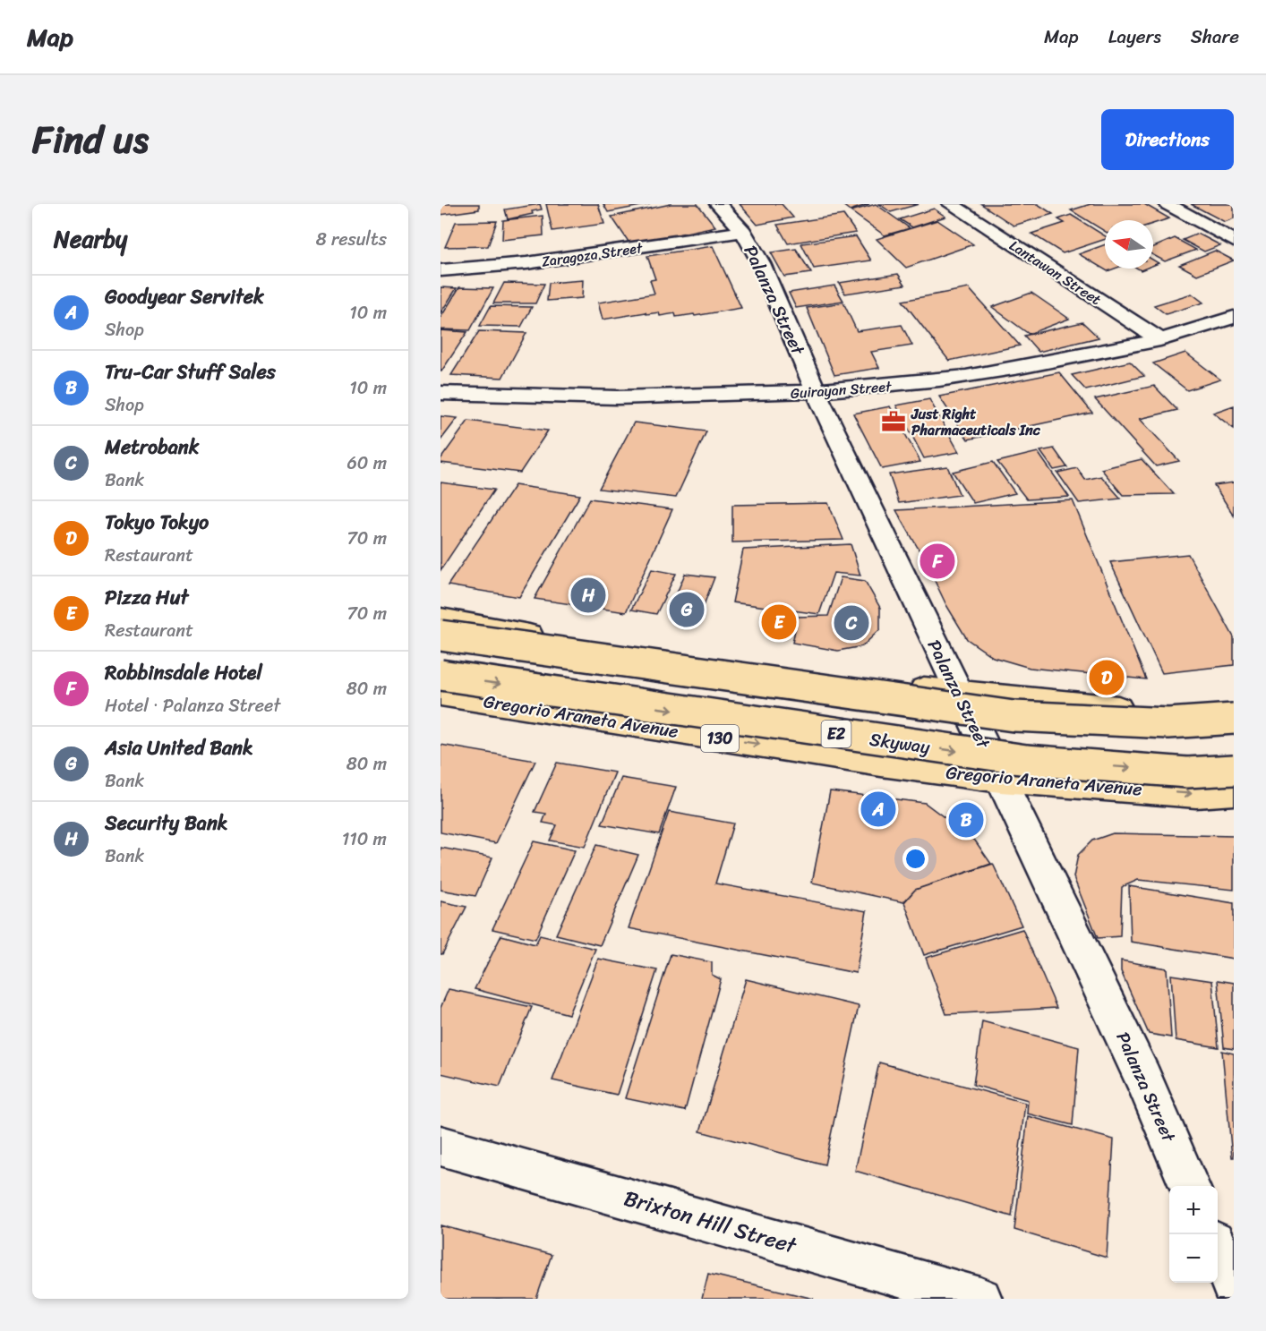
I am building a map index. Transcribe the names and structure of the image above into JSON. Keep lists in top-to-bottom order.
{
  "streets": {
    "main road": [
      "Gregorio Araneta Avenue",
      "E2",
      "130",
      "Skyway"
    ],
    "street": [
      "Zaragoza Street",
      "Lantawan Street",
      "Palanza Street",
      "Guirayan Street",
      "Brixton Hill Street"
    ]
  },
  "crossings": [
    ["Zaragoza Street", "Palanza Street"],
    ["Lantawan Street", "Guirayan Street"],
    ["Palanza Street", "Guirayan Street"],
    ["Palanza Street", "Gregorio Araneta Avenue"]
  ],
  "places": {
    "office": ["Just Right Pharmaceuticals Inc"]
  },
  "north": "left",
  "page": {
    "header": "Map",
    "nav": ["Map", "Layers", "Share"],
    "title": "Find us",
    "buttons": "Directions",
    "heading": ["Nearby", "8 results"],
    "list": [
      {
        "mark": "A",
        "name": "Goodyear Servitek",
        "note": "Shop",
        "value": "10 m"
      },
      {
        "mark": "B",
        "name": "Tru-Car Stuff Sales",
        "note": "Shop",
        "value": "10 m"
      },
      {
        "mark": "C",
        "name": "Metrobank",
        "note": "Bank",
        "value": "60 m"
      },
      {
        "mark": "D",
        "name": "Tokyo Tokyo",
        "note": "Restaurant",
        "value": "70 m"
      },
      {
        "mark": "E",
        "name": "Pizza Hut",
        "note": "Restaurant",
        "value": "70 m"
      },
      {
        "mark": "F",
        "name": "Robbinsdale Hotel",
        "note": "Hotel · Palanza Street",
        "value": "80 m"
      },
      {
        "mark": "G",
        "name": "Asia United Bank",
        "note": "Bank",
        "value": "80 m"
      },
      {
        "mark": "H",
        "name": "Security Bank",
        "note": "Bank",
        "value": "110 m"
      }
    ],
    "pins": [
      "F",
      "H",
      "G",
      "E",
      "C",
      "D",
      "A",
      "B"
    ],
    "map_buttons": ["+", "−"]
  }
}
